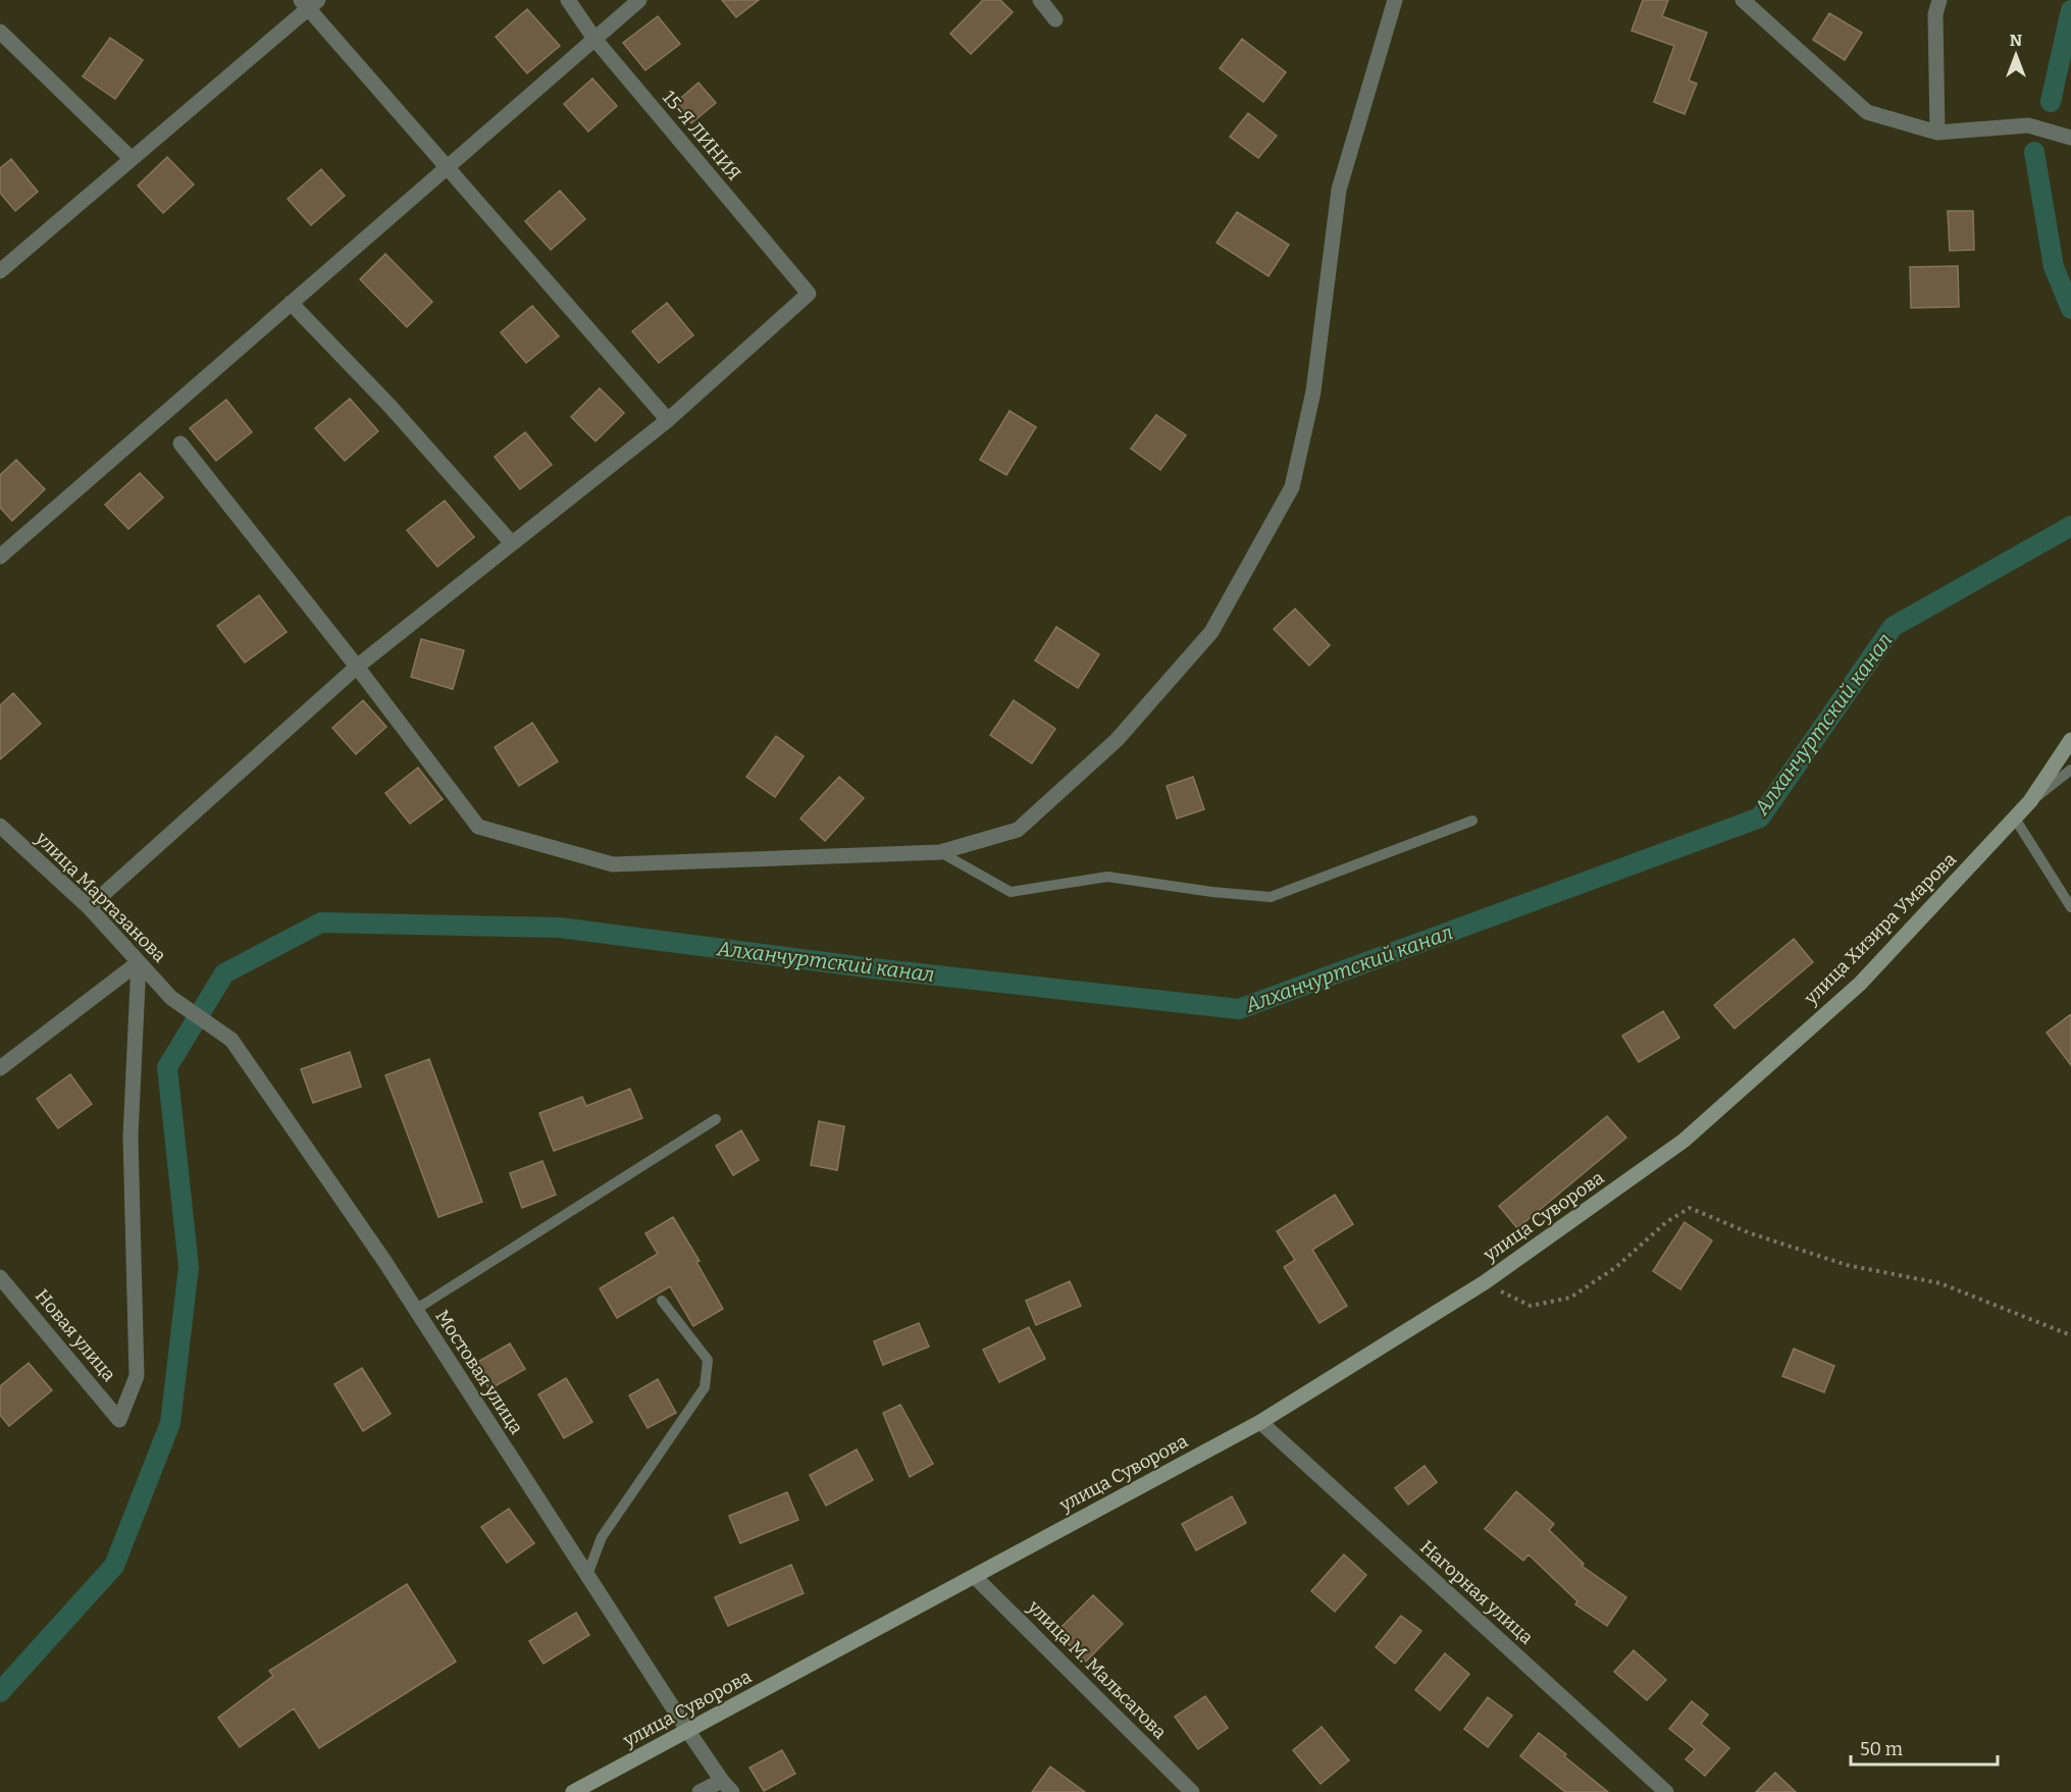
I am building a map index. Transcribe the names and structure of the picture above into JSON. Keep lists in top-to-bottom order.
{
  "streets": {
    "main road": ["улица Хизира Умарова", "улица Суворова"],
    "street": [
      "15-Я ЛИНИЯ",
      "улица Мартазанова",
      "Новая улица",
      "Мостовая улица",
      "Нагорная улица",
      "улица М. Мальсагова"
    ]
  },
  "crossings": [
    ["улица Мартазанова", "Новая улица"],
    ["улица Мартазанова", "Мостовая улица"],
    ["улица Хизира Умарова", "улица Суворова"],
    ["улица Суворова", "Мостовая улица"],
    ["улица Суворова", "Нагорная улица"],
    ["улица Суворова", "улица М. Мальсагова"]
  ],
  "water": ["Алханчуртский канал"],
  "scale_bar": "50 m",
  "north": "top"
}
